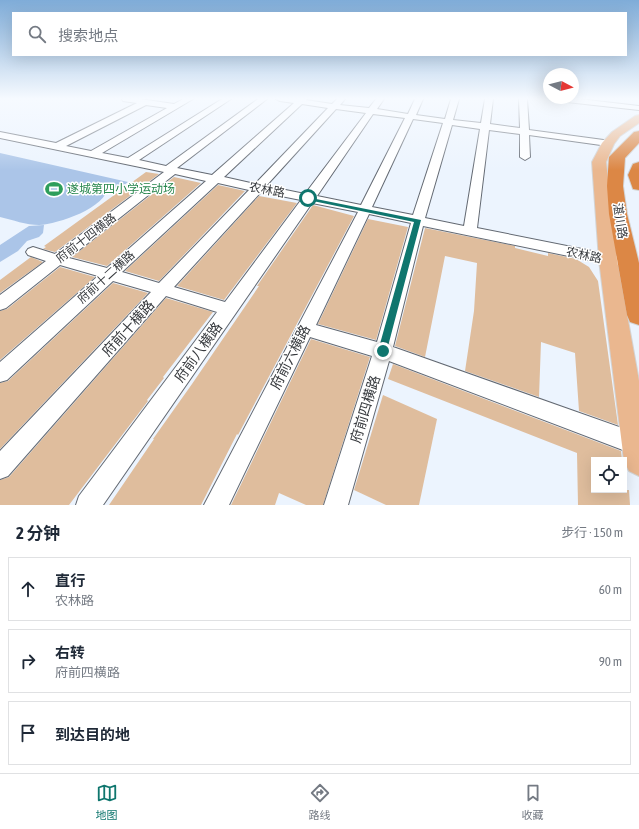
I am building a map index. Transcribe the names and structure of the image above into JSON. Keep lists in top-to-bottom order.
{
  "streets": {
    "highway": ["湛川路"],
    "street": [
      "农林路",
      "府前十四横路",
      "府前十二横路",
      "府前十横路",
      "府前八横路",
      "府前六横路",
      "府前四横路"
    ]
  },
  "crossings": [
    ["农林路", "湛川路"],
    ["农林路", "府前十四横路"],
    ["农林路", "府前十二横路"],
    ["农林路", "府前十横路"],
    ["农林路", "府前八横路"],
    ["农林路", "府前六横路"],
    ["农林路", "府前四横路"]
  ],
  "places": {
    "sports": ["遂城第四小学运动场"]
  },
  "north": "right",
  "page": {
    "search": "搜索地点",
    "heading": ["2 分钟", "步行 · 150 m"],
    "list": [
      ["直行", "农林路", "60 m"],
      ["右转", "府前四横路", "90 m"],
      "到达目的地"
    ],
    "nav": ["地图", "路线", "收藏"]
  }
}
